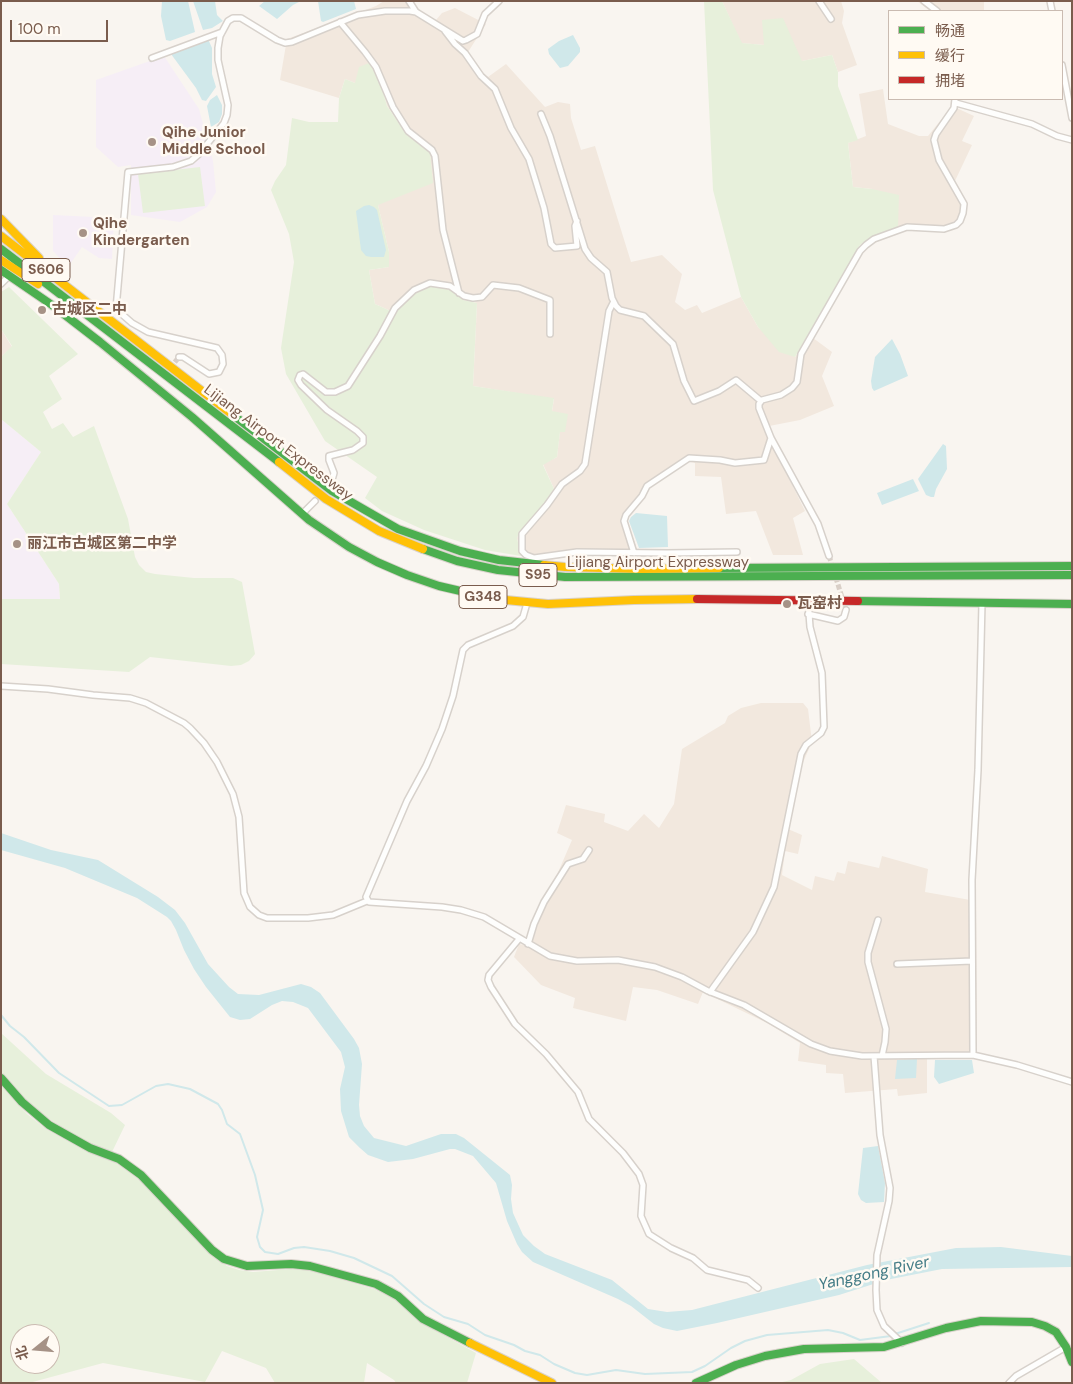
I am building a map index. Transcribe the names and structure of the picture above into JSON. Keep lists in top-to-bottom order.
{
  "streets": {
    "main road": [
      "S606",
      "Lijiang Airport Expressway",
      "S95",
      "G348"
    ]
  },
  "crossings": [
    ["S606", "Lijiang Airport Expressway"]
  ],
  "water": ["Yanggong River"],
  "places": [
    "Qihe Junior Middle School",
    "Qihe Kindergarten",
    "古城区二中",
    "丽江市古城区第二中学",
    "瓦窑村"
  ],
  "legend": ["畅通", "缓行", "拥堵"],
  "scale_bar": "100 m",
  "north": "left"
}
